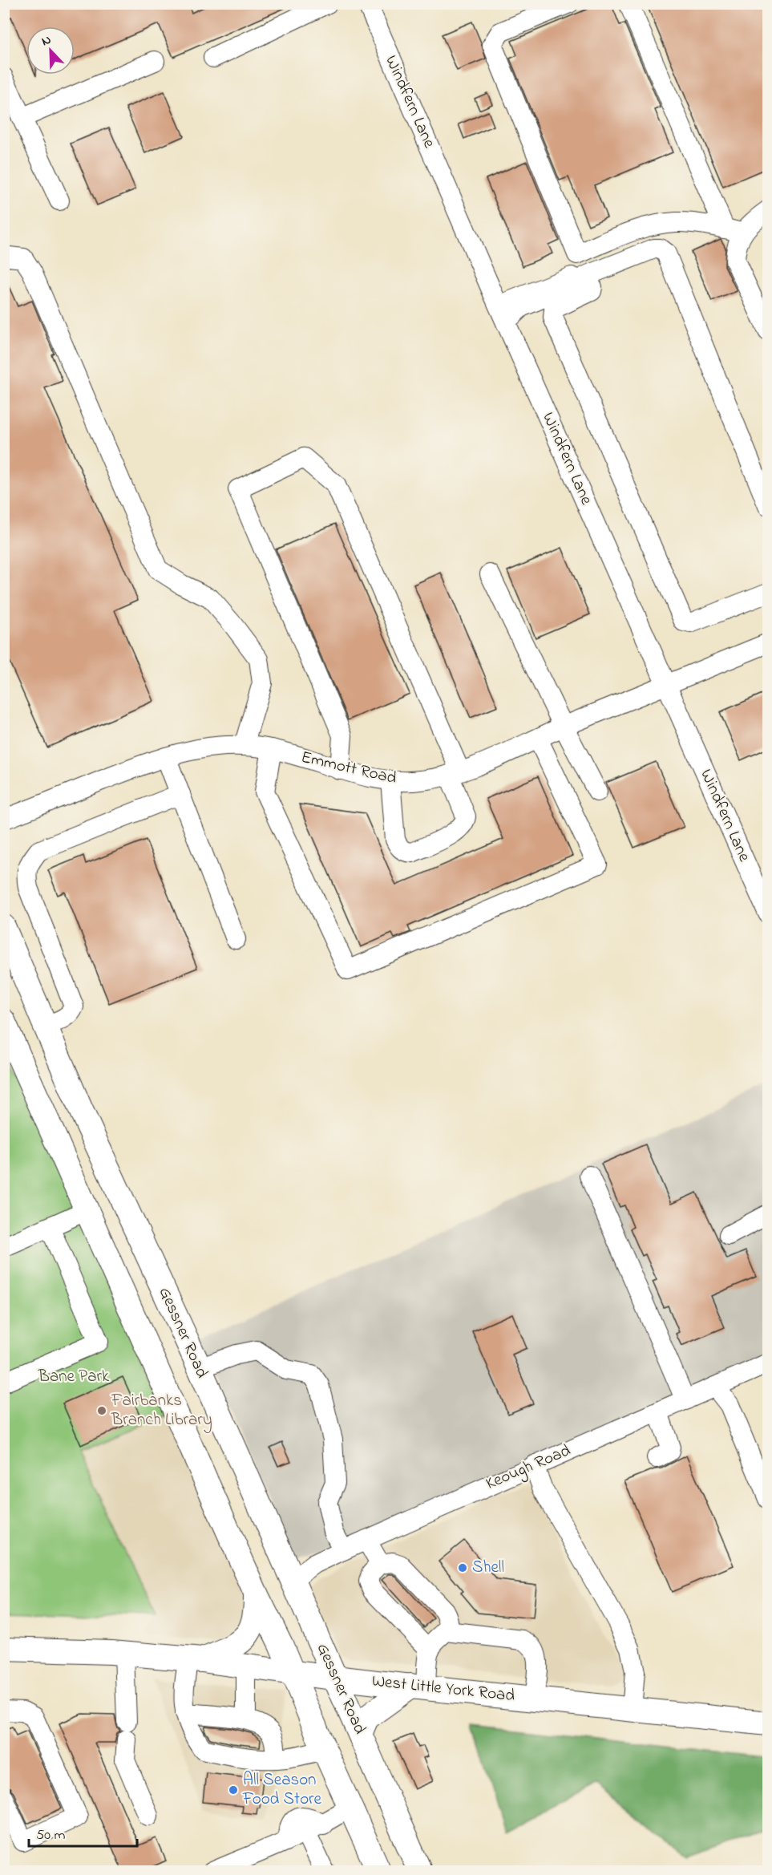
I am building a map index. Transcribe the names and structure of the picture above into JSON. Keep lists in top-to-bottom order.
{
  "streets": {
    "main road": ["Gessner Road", "West Little York Road"],
    "street": ["Windfern Lane", "Emmott Road", "Keough Road"]
  },
  "crossings": [
    ["Windfern Lane", "Emmott Road"],
    ["Gessner Road", "Keough Road"],
    ["Gessner Road", "West Little York Road"]
  ],
  "parks": ["Bane Park"],
  "places": ["Fairbanks Branch Library", "Shell", "All Season Food Store"],
  "scale_bar": "50 m",
  "north": "top left"
}
